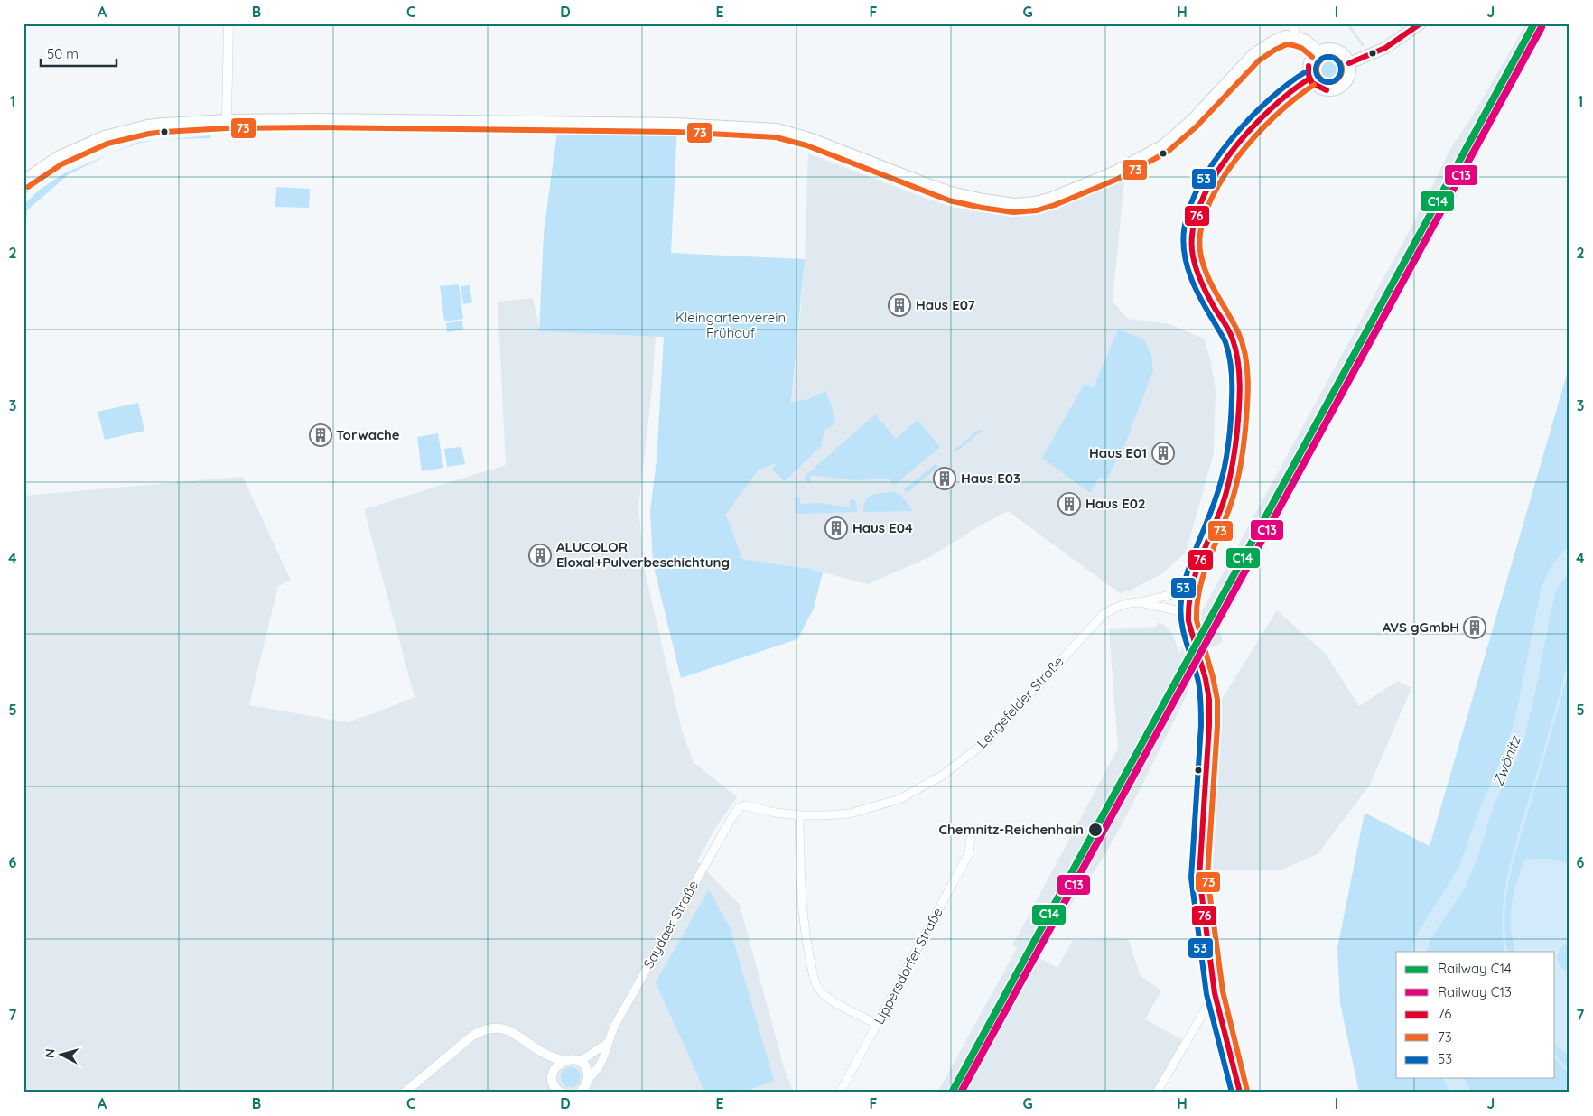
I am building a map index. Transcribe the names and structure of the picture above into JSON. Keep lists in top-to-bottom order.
{
  "streets": {
    "street": ["Lengefelder Straße", "Saydaer Straße", "Lippersdorfer Straße"]
  },
  "crossings": [
    ["Lengefelder Straße", "Saydaer Straße"]
  ],
  "water": ["Zwönitz"],
  "parks": ["Kleingartenverein Frühauf"],
  "places": {
    "building": [
      "Haus E07",
      "Torwache",
      "Haus E01",
      "Haus E03",
      "Haus E02",
      "Haus E04",
      "ALUCOLOR Eloxal+Pulverbeschichtung",
      "AVS gGmbH"
    ],
    "other": ["Chemnitz-Reichenhain"]
  },
  "lines": [
    "rail line C14",
    "transit line 76",
    "rail line C13",
    "transit line 73",
    "transit line 53"
  ],
  "legend": [
    "Railway C14",
    "Railway C13",
    "76",
    "73",
    "53"
  ],
  "scale_bar": "50 m",
  "north": "left",
  "grid": {
    "columns": [
      "A",
      "B",
      "C",
      "D",
      "E",
      "F",
      "G",
      "H",
      "I",
      "J"
    ],
    "rows": [
      "1",
      "2",
      "3",
      "4",
      "5",
      "6",
      "7"
    ]
  }
}
